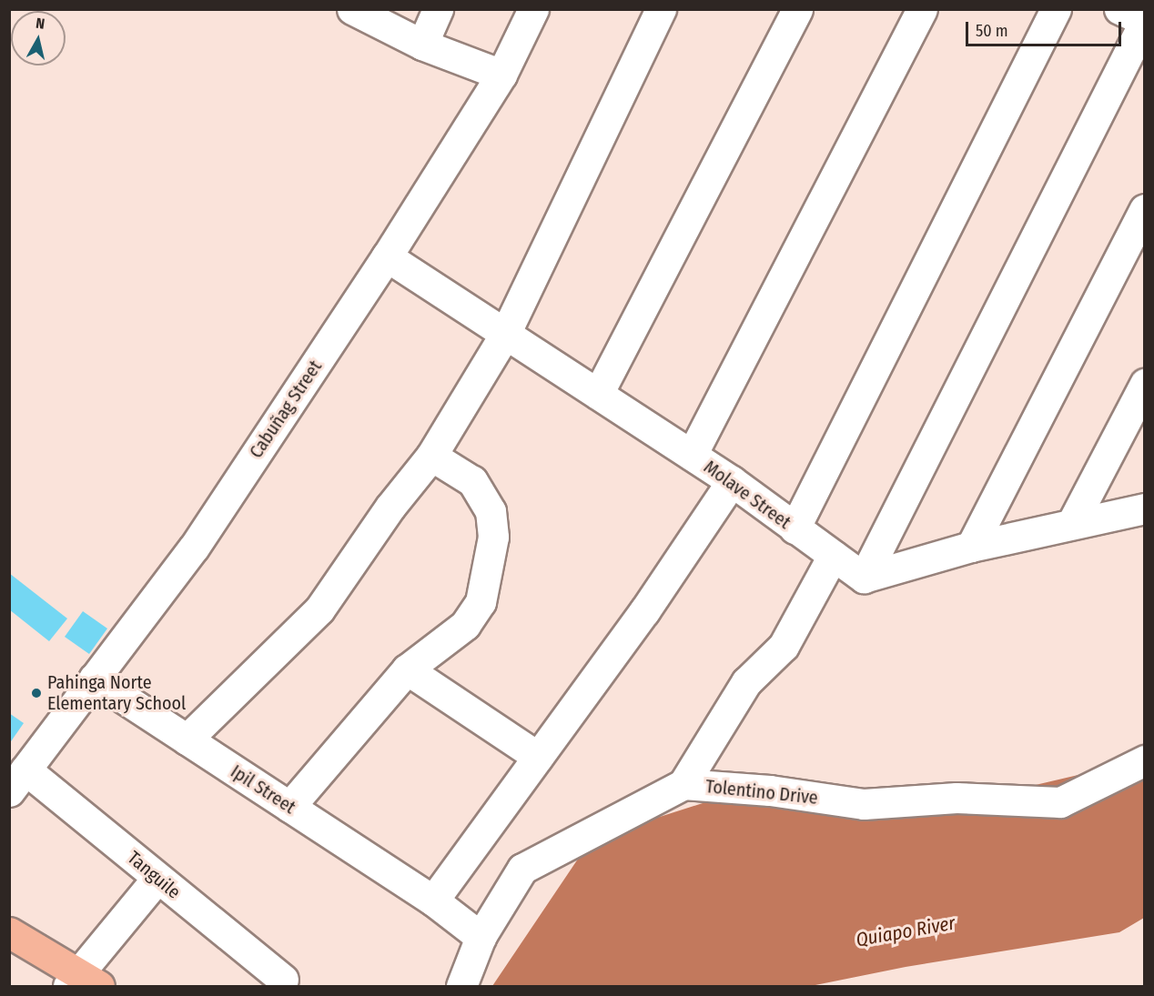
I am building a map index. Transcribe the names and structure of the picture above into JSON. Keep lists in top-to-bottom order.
{
  "streets": {
    "street": [
      "Cabuñag Street",
      "Molave Street",
      "Ipil Street",
      "Tolentino Drive",
      "Tanguile"
    ]
  },
  "crossings": [
    ["Cabuñag Street", "Molave Street"],
    ["Cabuñag Street", "Ipil Street"],
    ["Cabuñag Street", "Tanguile"],
    ["Ipil Street", "Tolentino Drive"]
  ],
  "water": ["Quiapo River"],
  "places": ["Pahinga Norte Elementary School"],
  "scale_bar": "50 m",
  "north": "top"
}
